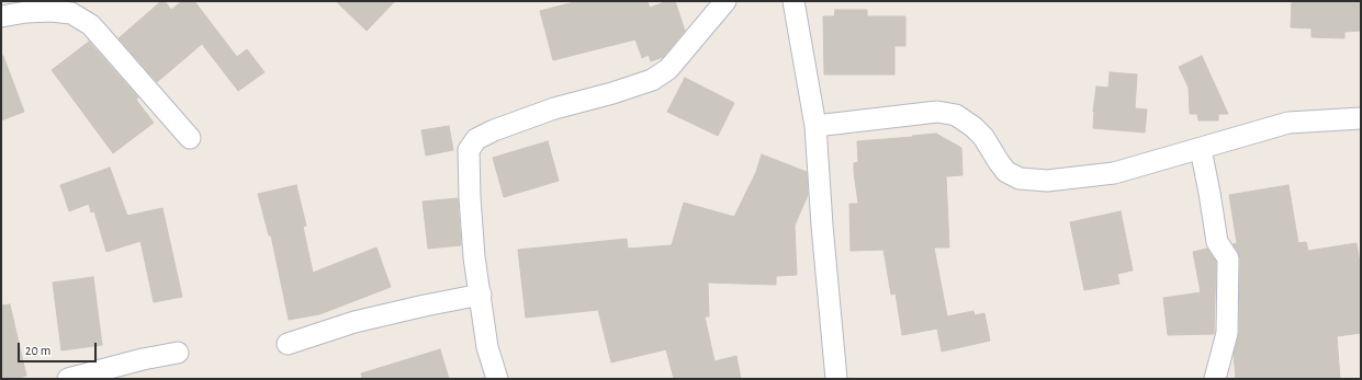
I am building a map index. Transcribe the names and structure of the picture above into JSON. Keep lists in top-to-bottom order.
{
  "scale_bar": "20 m"
}
